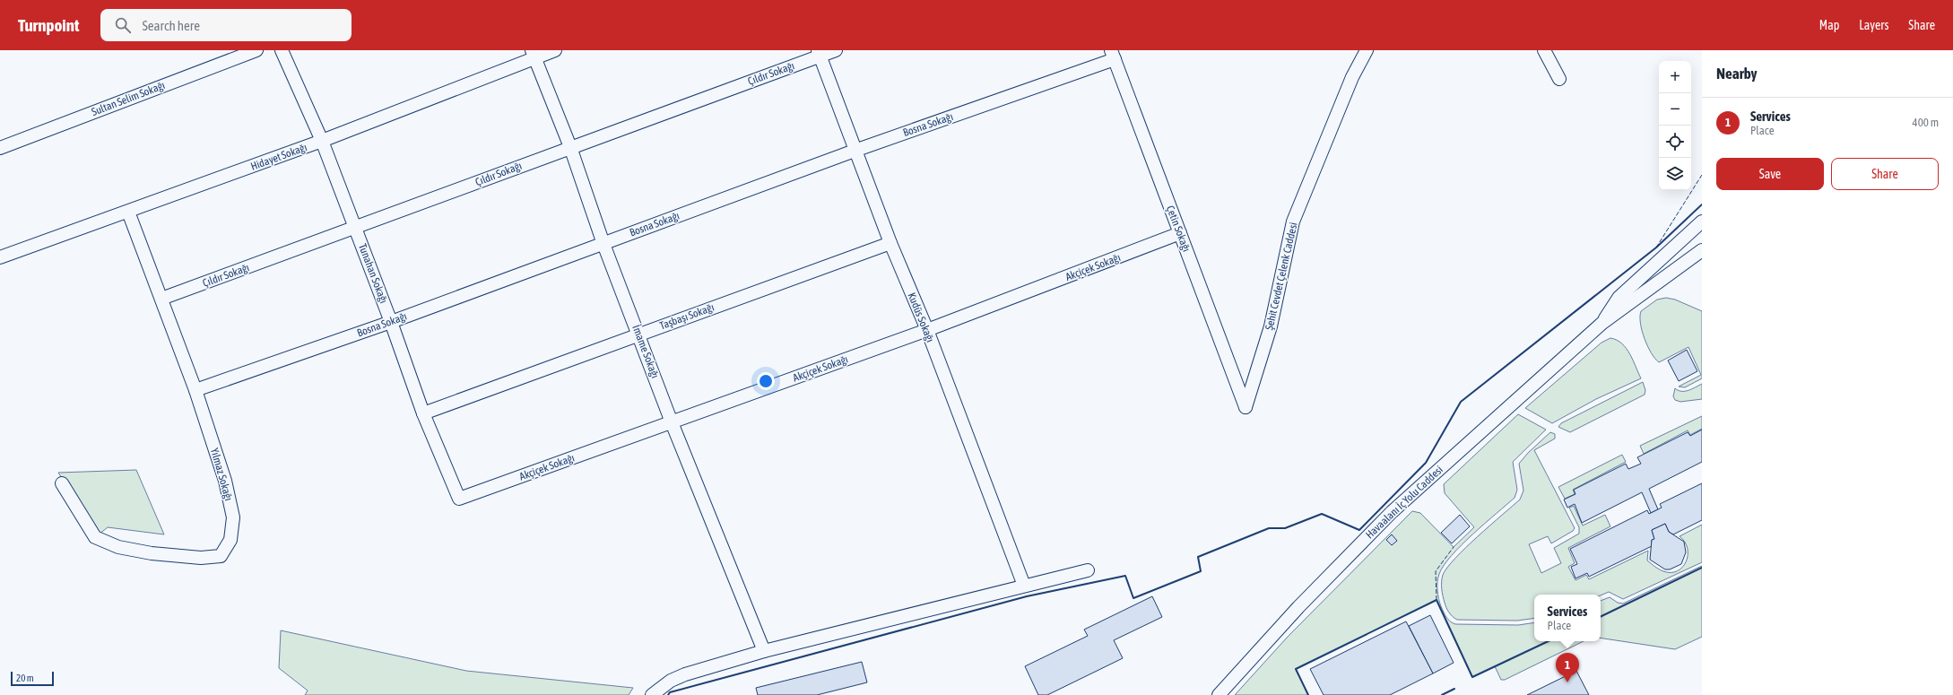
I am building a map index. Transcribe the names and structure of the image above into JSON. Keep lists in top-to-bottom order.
{
  "streets": {
    "street": [
      "Çıldır Sokağı",
      "Sultan Selim Sokağı",
      "Bosna Sokağı",
      "Hidayet Sokağı",
      "Çetin Sokağı",
      "Akçiçek Sokağı",
      "Tunahan Sokağı",
      "Şehit Cevdet Çelenk Caddesi",
      "Taşbaşı Sokağı",
      "Kudüs Sokağı",
      "İmame Sokağı",
      "Yılmaz Sokağı",
      "Havaalanı İç Yolu Caddesi"
    ]
  },
  "crossings": [
    ["Çıldır Sokağı", "Tunahan Sokağı"],
    ["Çıldır Sokağı", "Kudüs Sokağı"],
    ["Çıldır Sokağı", "İmame Sokağı"],
    ["Çıldır Sokağı", "Yılmaz Sokağı"],
    ["Bosna Sokağı", "Çetin Sokağı"],
    ["Bosna Sokağı", "Tunahan Sokağı"],
    ["Bosna Sokağı", "Kudüs Sokağı"],
    ["Bosna Sokağı", "İmame Sokağı"],
    ["Bosna Sokağı", "Yılmaz Sokağı"],
    ["Hidayet Sokağı", "Tunahan Sokağı"],
    ["Hidayet Sokağı", "İmame Sokağı"],
    ["Hidayet Sokağı", "Yılmaz Sokağı"],
    ["Çetin Sokağı", "Akçiçek Sokağı"],
    ["Çetin Sokağı", "Şehit Cevdet Çelenk Caddesi"],
    ["Akçiçek Sokağı", "Tunahan Sokağı"],
    ["Akçiçek Sokağı", "Kudüs Sokağı"],
    ["Akçiçek Sokağı", "İmame Sokağı"],
    ["Tunahan Sokağı", "Taşbaşı Sokağı"],
    ["Taşbaşı Sokağı", "Kudüs Sokağı"],
    ["Taşbaşı Sokağı", "İmame Sokağı"]
  ],
  "scale_bar": "20 m",
  "page": {
    "header": "Turnpoint",
    "search": "Search here",
    "nav": ["Map", "Layers", "Share"],
    "heading": "Nearby",
    "map_buttons": ["+", "−"],
    "list": [
      {
        "mark": "1",
        "name": "Services",
        "note": "Place",
        "value": "400 m"
      }
    ],
    "buttons": ["Save", "Share"],
    "popup": ["Services", "Place"],
    "pins": "1",
    "scale": "20 m"
  }
}
